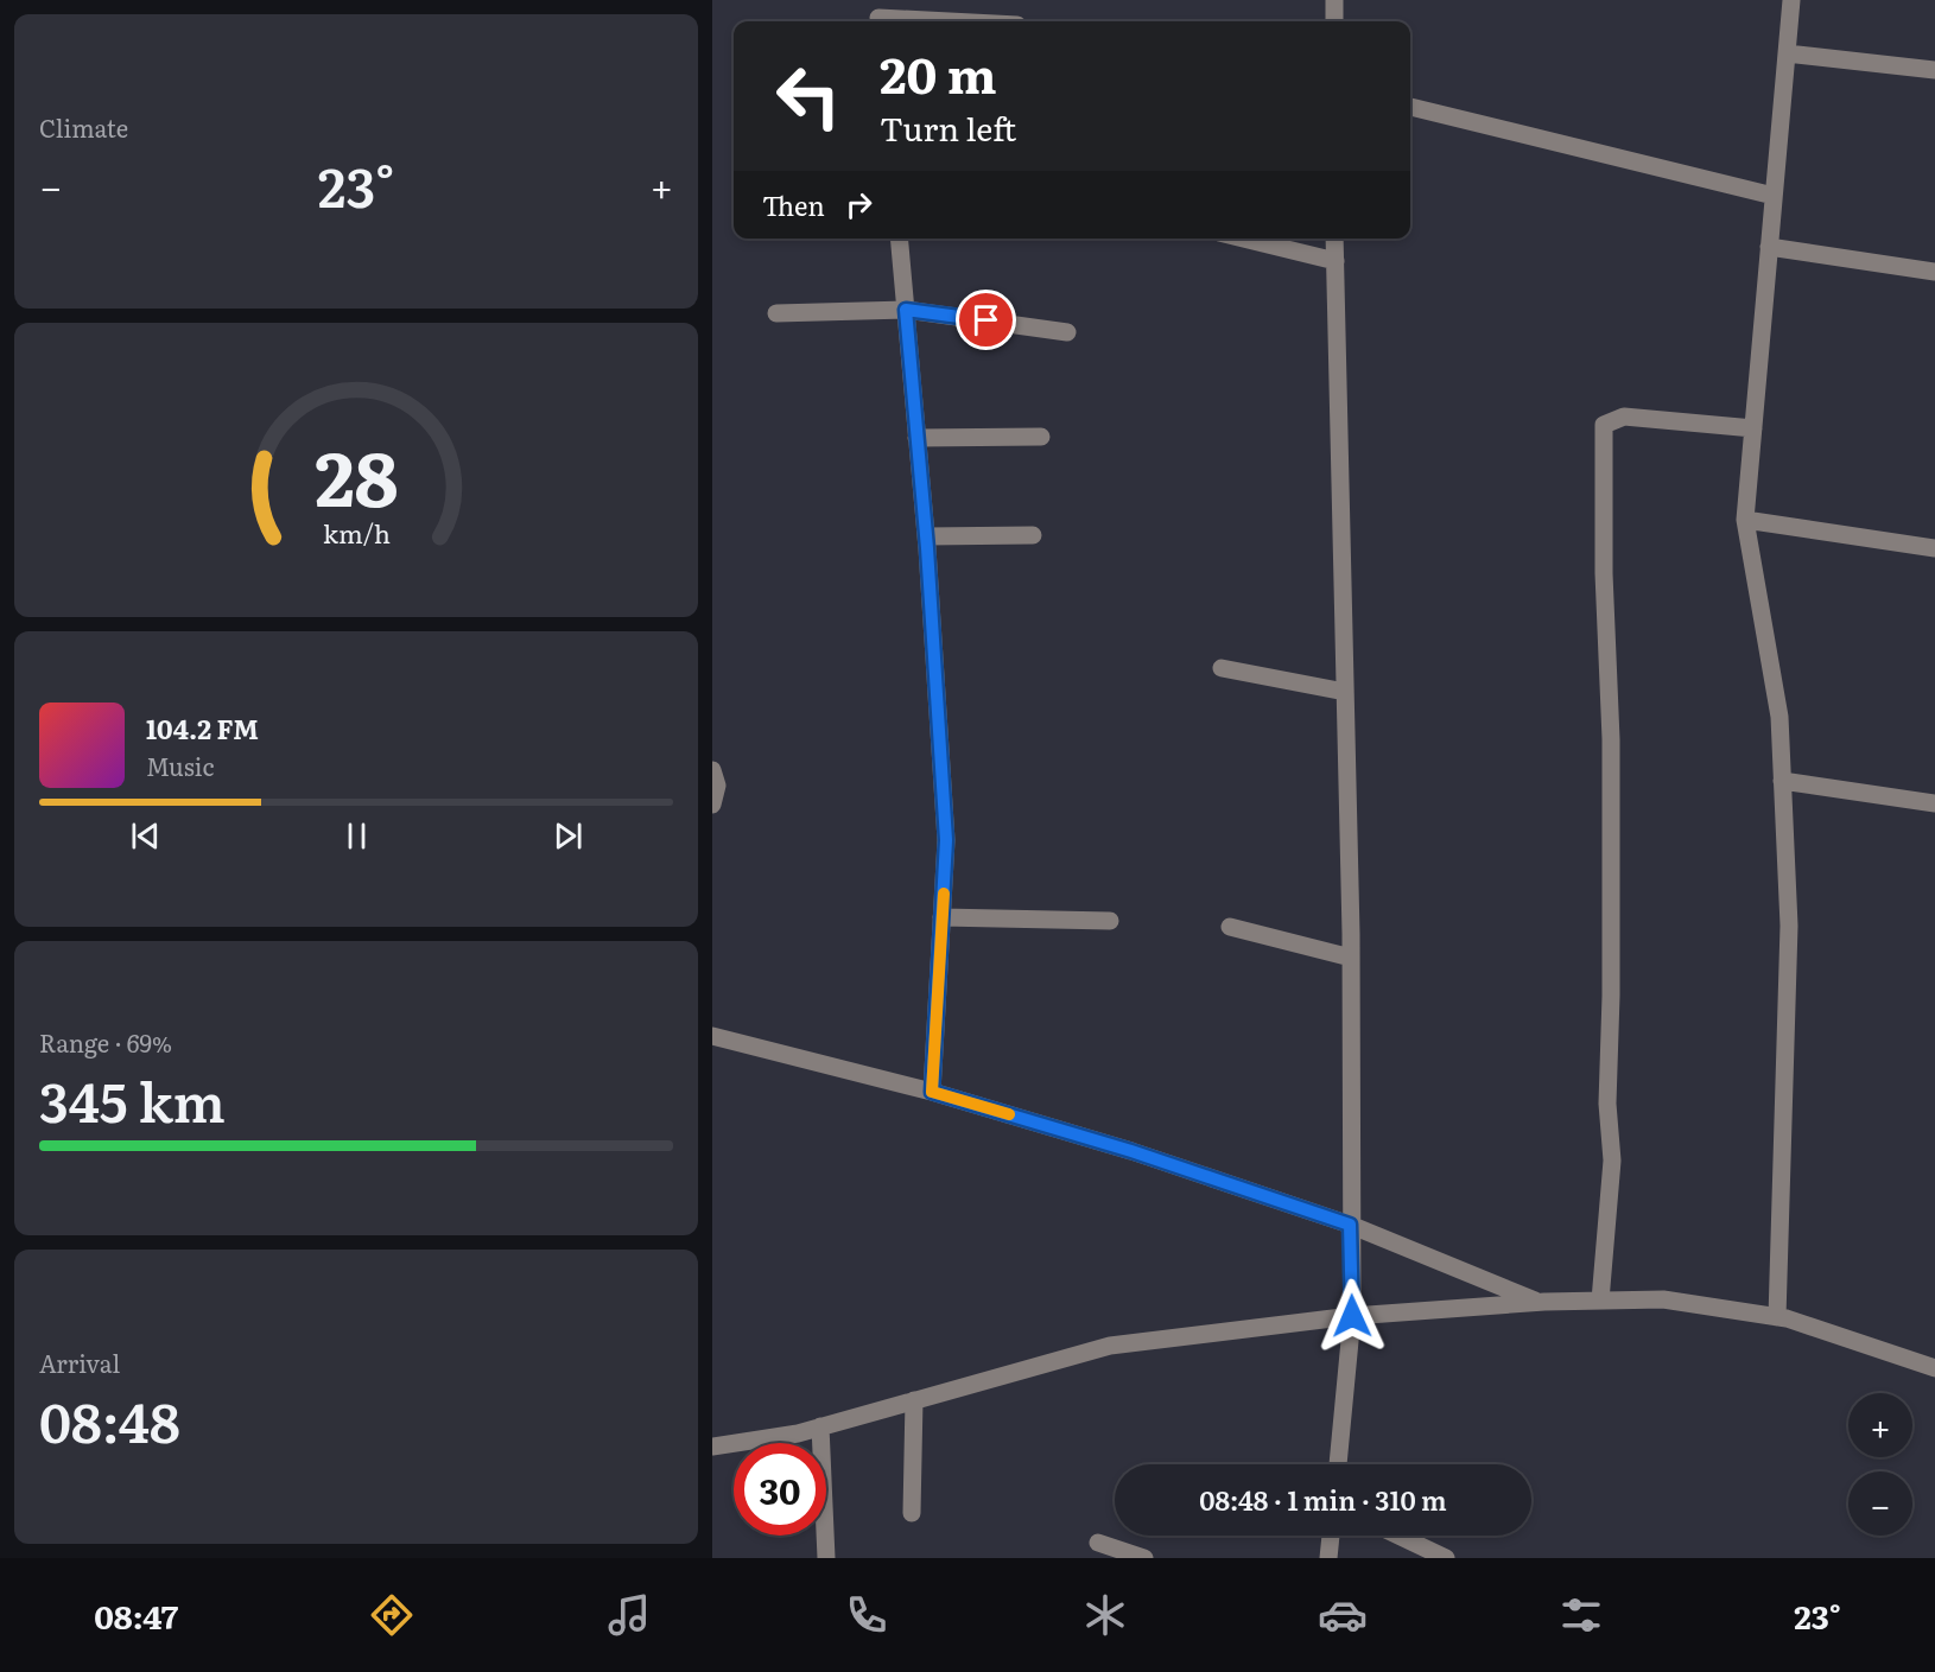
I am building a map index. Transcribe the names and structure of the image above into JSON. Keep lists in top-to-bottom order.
{
  "page": {
    "tile": [
      "Climate",
      ["Range · 69%", "345 km"],
      ["Arrival", "08:48"]
    ],
    "turn": ["20 m", "Turn left"],
    "heat": ["−", "23°", "+"],
    "then": "Then",
    "song": ["104.2 FM", "Music"],
    "map_buttons": ["+", "−"],
    "limit": "30",
    "trip": "08:48 · 1 min · 310 m",
    "tabs": ["08:47", "23°"],
    "gauge": ["28", "km/h"]
  }
}
